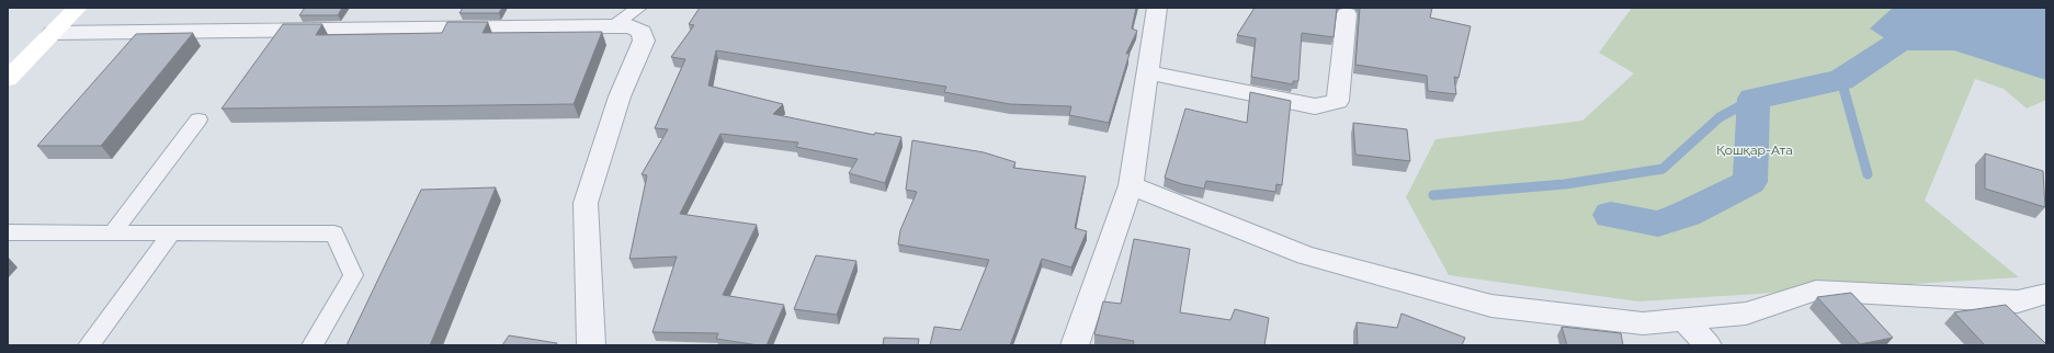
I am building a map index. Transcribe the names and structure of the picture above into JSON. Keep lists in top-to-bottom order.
{
  "parks": ["Қошқар-Ата"]
}
